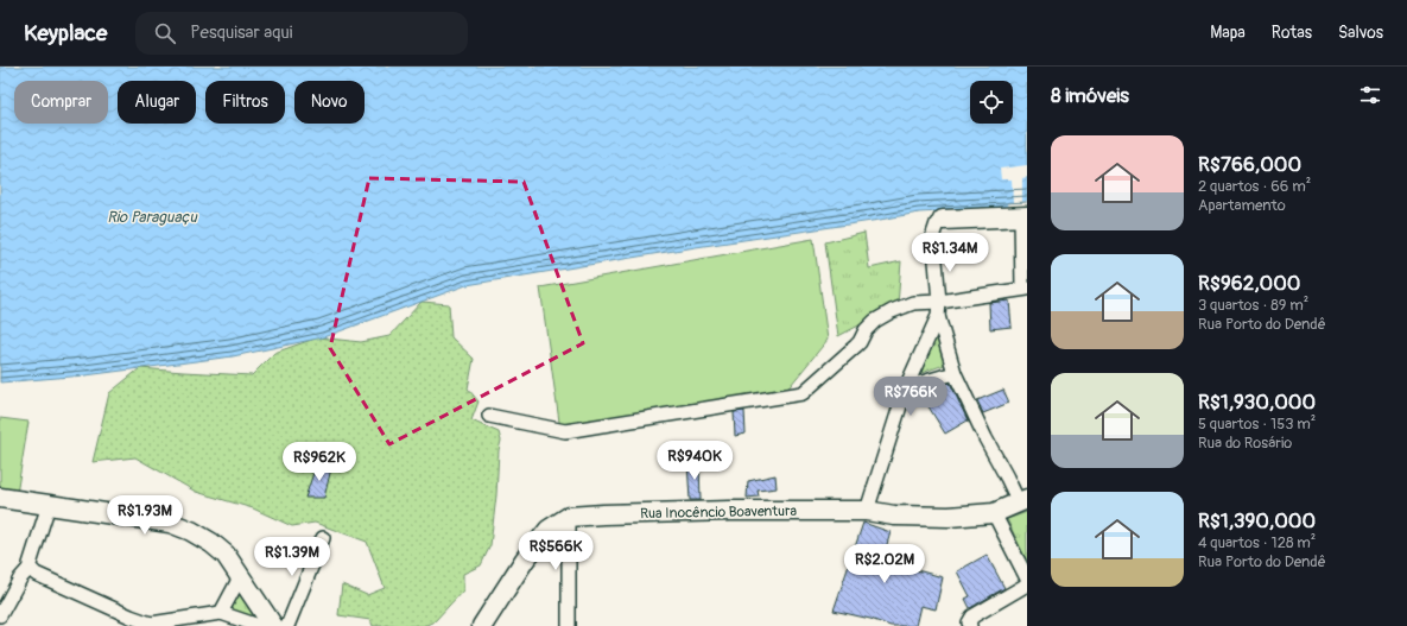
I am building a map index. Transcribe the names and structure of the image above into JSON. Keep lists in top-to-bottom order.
{
  "streets": {
    "street": ["Rua Inocêncio Boaventura"]
  },
  "water": ["Rio Paraguaçu"],
  "page": {
    "header": "Keyplace",
    "search": "Pesquisar aqui",
    "nav": ["Mapa", "Rotas", "Salvos"],
    "heading": "8 imóveis",
    "chip": [
      "Comprar",
      "Alugar",
      "Filtros",
      "Novo"
    ],
    "list": [
      {
        "name": "R$766,000",
        "note": "2 quartos · 66 m² · Apartamento"
      },
      {
        "name": "R$962,000",
        "note": "3 quartos · 89 m² · Rua Porto do Dendê"
      },
      {
        "name": "R$1,930,000",
        "note": "5 quartos · 153 m² · Rua do Rosário"
      },
      {
        "name": "R$1,390,000",
        "note": "4 quartos · 128 m² · Rua Porto do Dendê"
      }
    ],
    "price": [
      "R$1.34M",
      "R$766K",
      "R$940K",
      "R$962K",
      "R$1.93M",
      "R$566K",
      "R$1.39M",
      "R$2.02M"
    ]
  }
}
